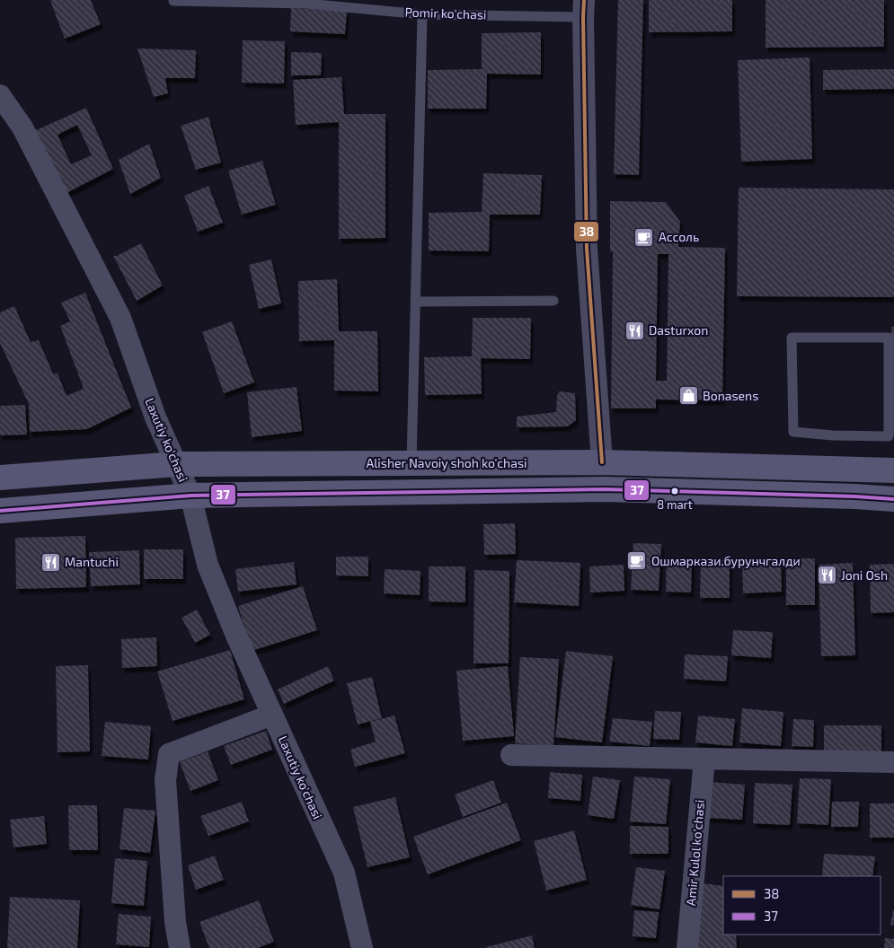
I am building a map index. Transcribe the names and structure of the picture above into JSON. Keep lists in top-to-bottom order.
{
  "streets": {
    "main road": ["Alisher Navoiy shoh ko'chasi"],
    "street": ["Pomir ko'chasi", "Laxutiy ko'chasi", "Amir Kulol ko'chasi"]
  },
  "crossings": [
    ["Pomir ko'chasi", "Alisher Navoiy shoh ko'chasi"],
    ["Laxutiy ko'chasi", "Alisher Navoiy shoh ko'chasi"]
  ],
  "places": {
    "cafe": ["Ассоль", "Ошмаркази.бурунчгалди"],
    "restaurant": ["Dasturxon", "Mantuchi", "Joni Osh"],
    "shop": ["Bonasens"],
    "other": ["8 mart"]
  },
  "lines": ["transit line 38", "transit line 37"],
  "legend": ["38", "37"]
}
